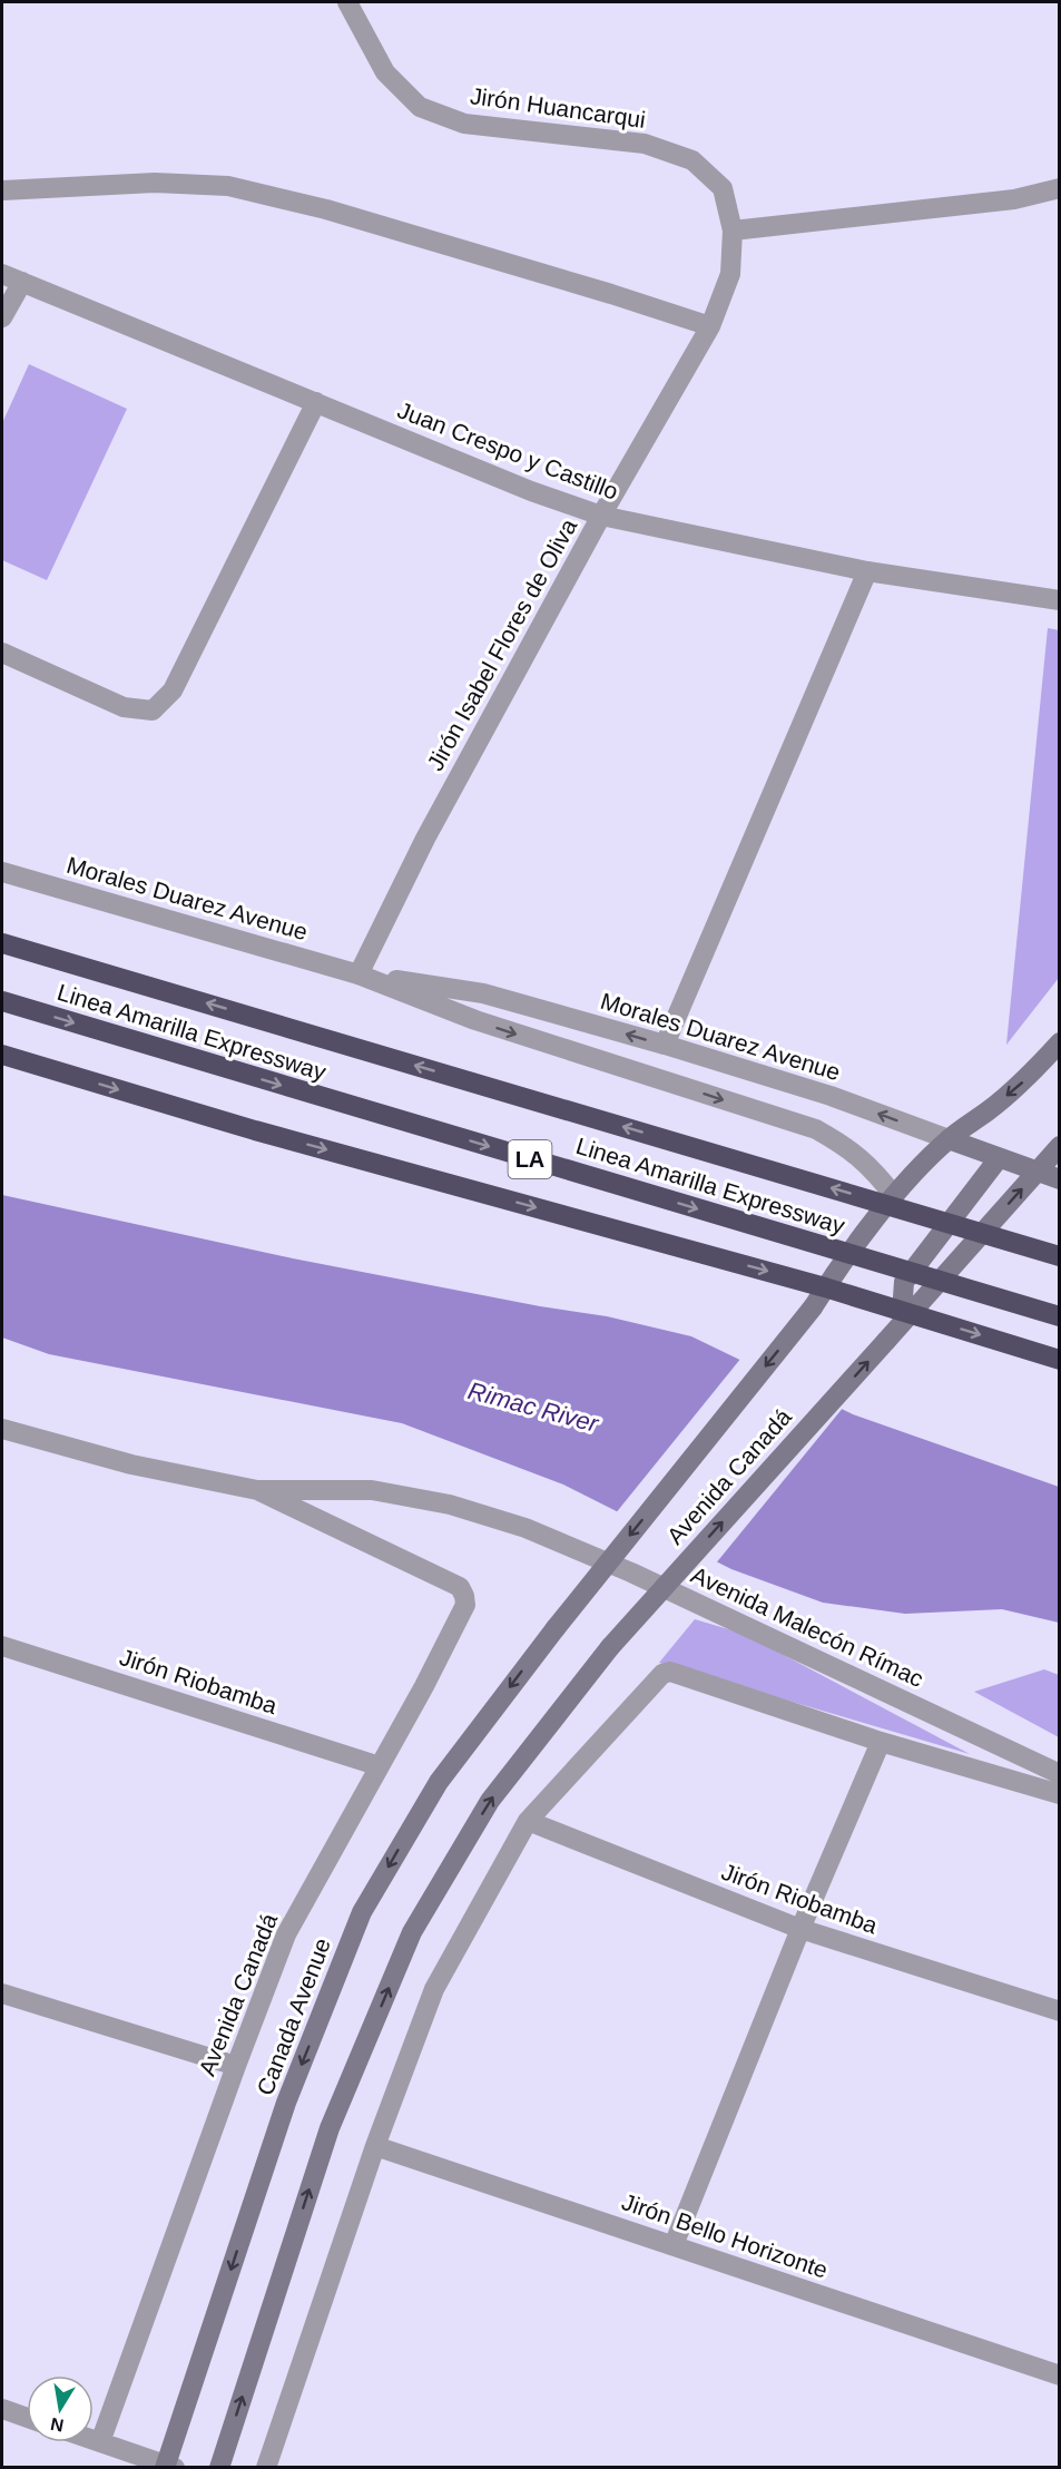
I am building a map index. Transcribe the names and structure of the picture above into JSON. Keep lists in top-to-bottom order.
{
  "streets": {
    "highway": ["Linea Amarilla Expressway", "LA"],
    "main road": ["Morales Duarez Avenue", "Avenida Canadá", "Canada Avenue"],
    "street": [
      "Jirón Huancarqui",
      "Juan Crespo y Castillo",
      "Jirón Isabel Flores de Oliva",
      "Avenida Malecón Rímac",
      "Jirón Riobamba",
      "Jirón Bello Horizonte"
    ]
  },
  "crossings": [
    ["Jirón Huancarqui", "Jirón Isabel Flores de Oliva"],
    ["Juan Crespo y Castillo", "Jirón Isabel Flores de Oliva"],
    ["Jirón Isabel Flores de Oliva", "Morales Duarez Avenue"],
    ["Morales Duarez Avenue", "Avenida Canadá"],
    ["Avenida Canadá", "Avenida Malecón Rímac"],
    ["Avenida Canadá", "Jirón Riobamba"],
    ["Avenida Canadá", "Canada Avenue"]
  ],
  "one_way": ["Canada Avenue"],
  "water": ["Rimac River"],
  "north": "bottom"
}
